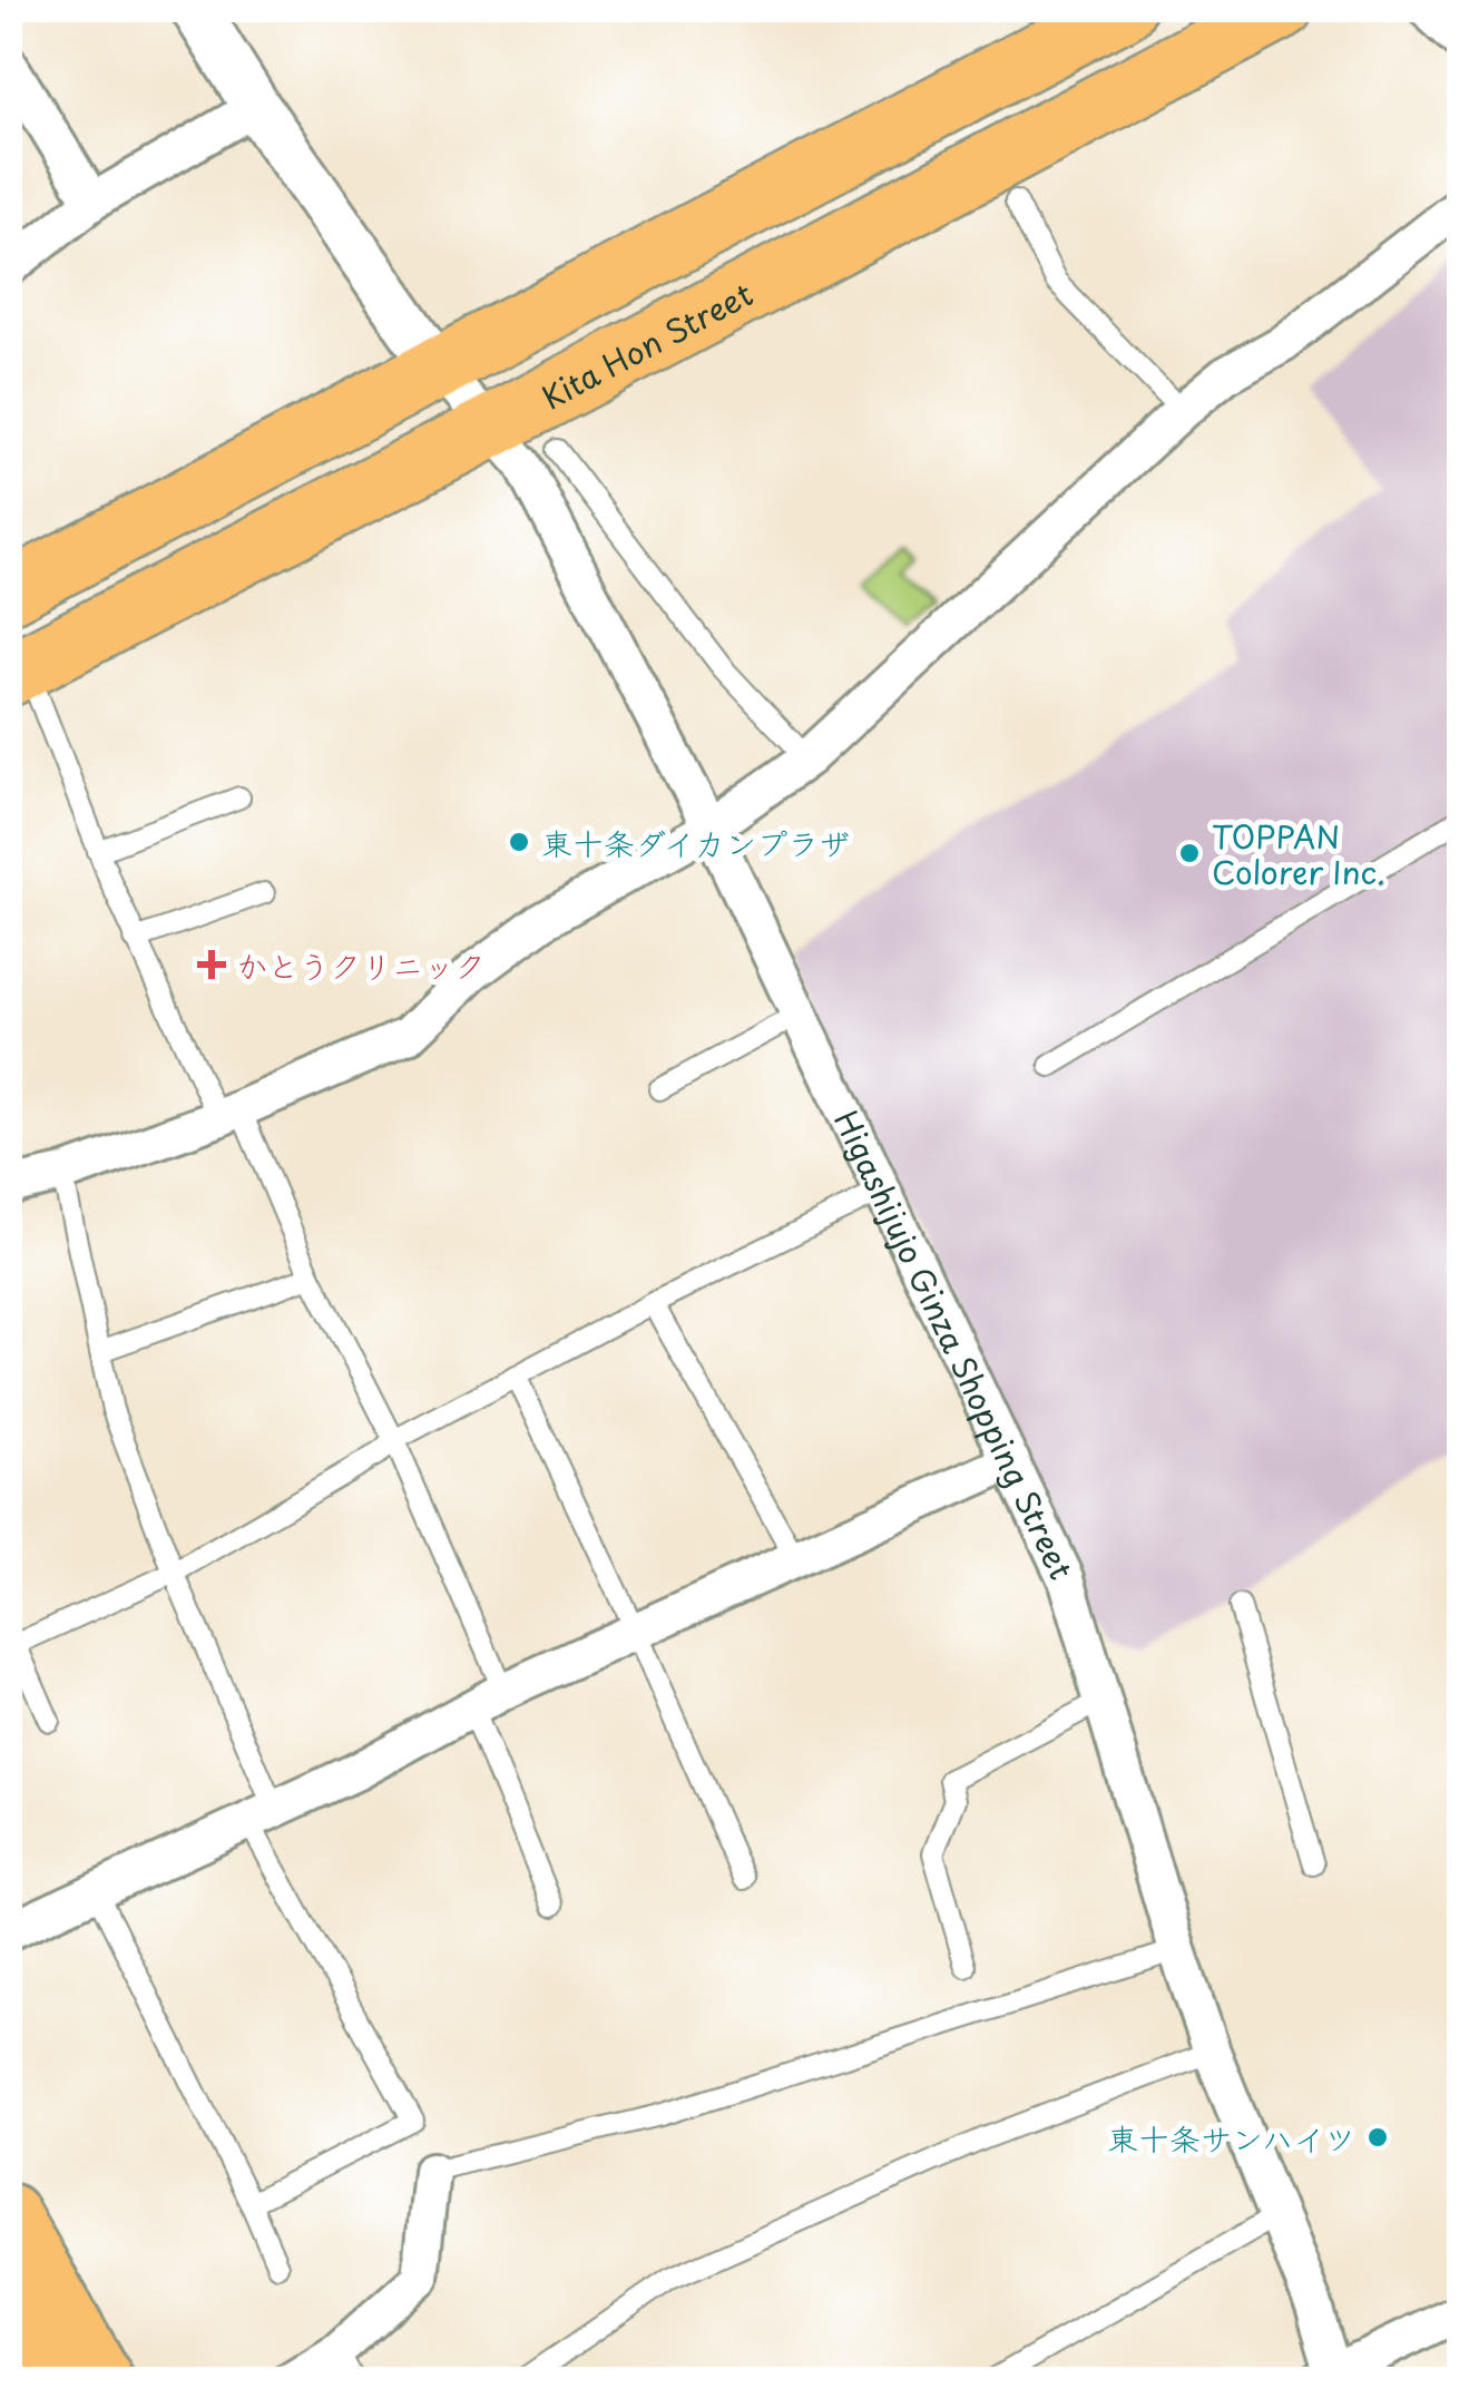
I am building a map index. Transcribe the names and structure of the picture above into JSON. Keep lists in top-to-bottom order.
{
  "streets": {
    "highway": ["Kita Hon Street"],
    "street": ["Higashijujo Ginza Shopping Street"]
  },
  "crossings": [
    ["Kita Hon Street", "Higashijujo Ginza Shopping Street"]
  ],
  "places": {
    "other": ["東十条ダイカンプラザ", "TOPPAN Colorer Inc.", "東十条サンハイツ"],
    "health": ["かとうクリニック"]
  }
}
